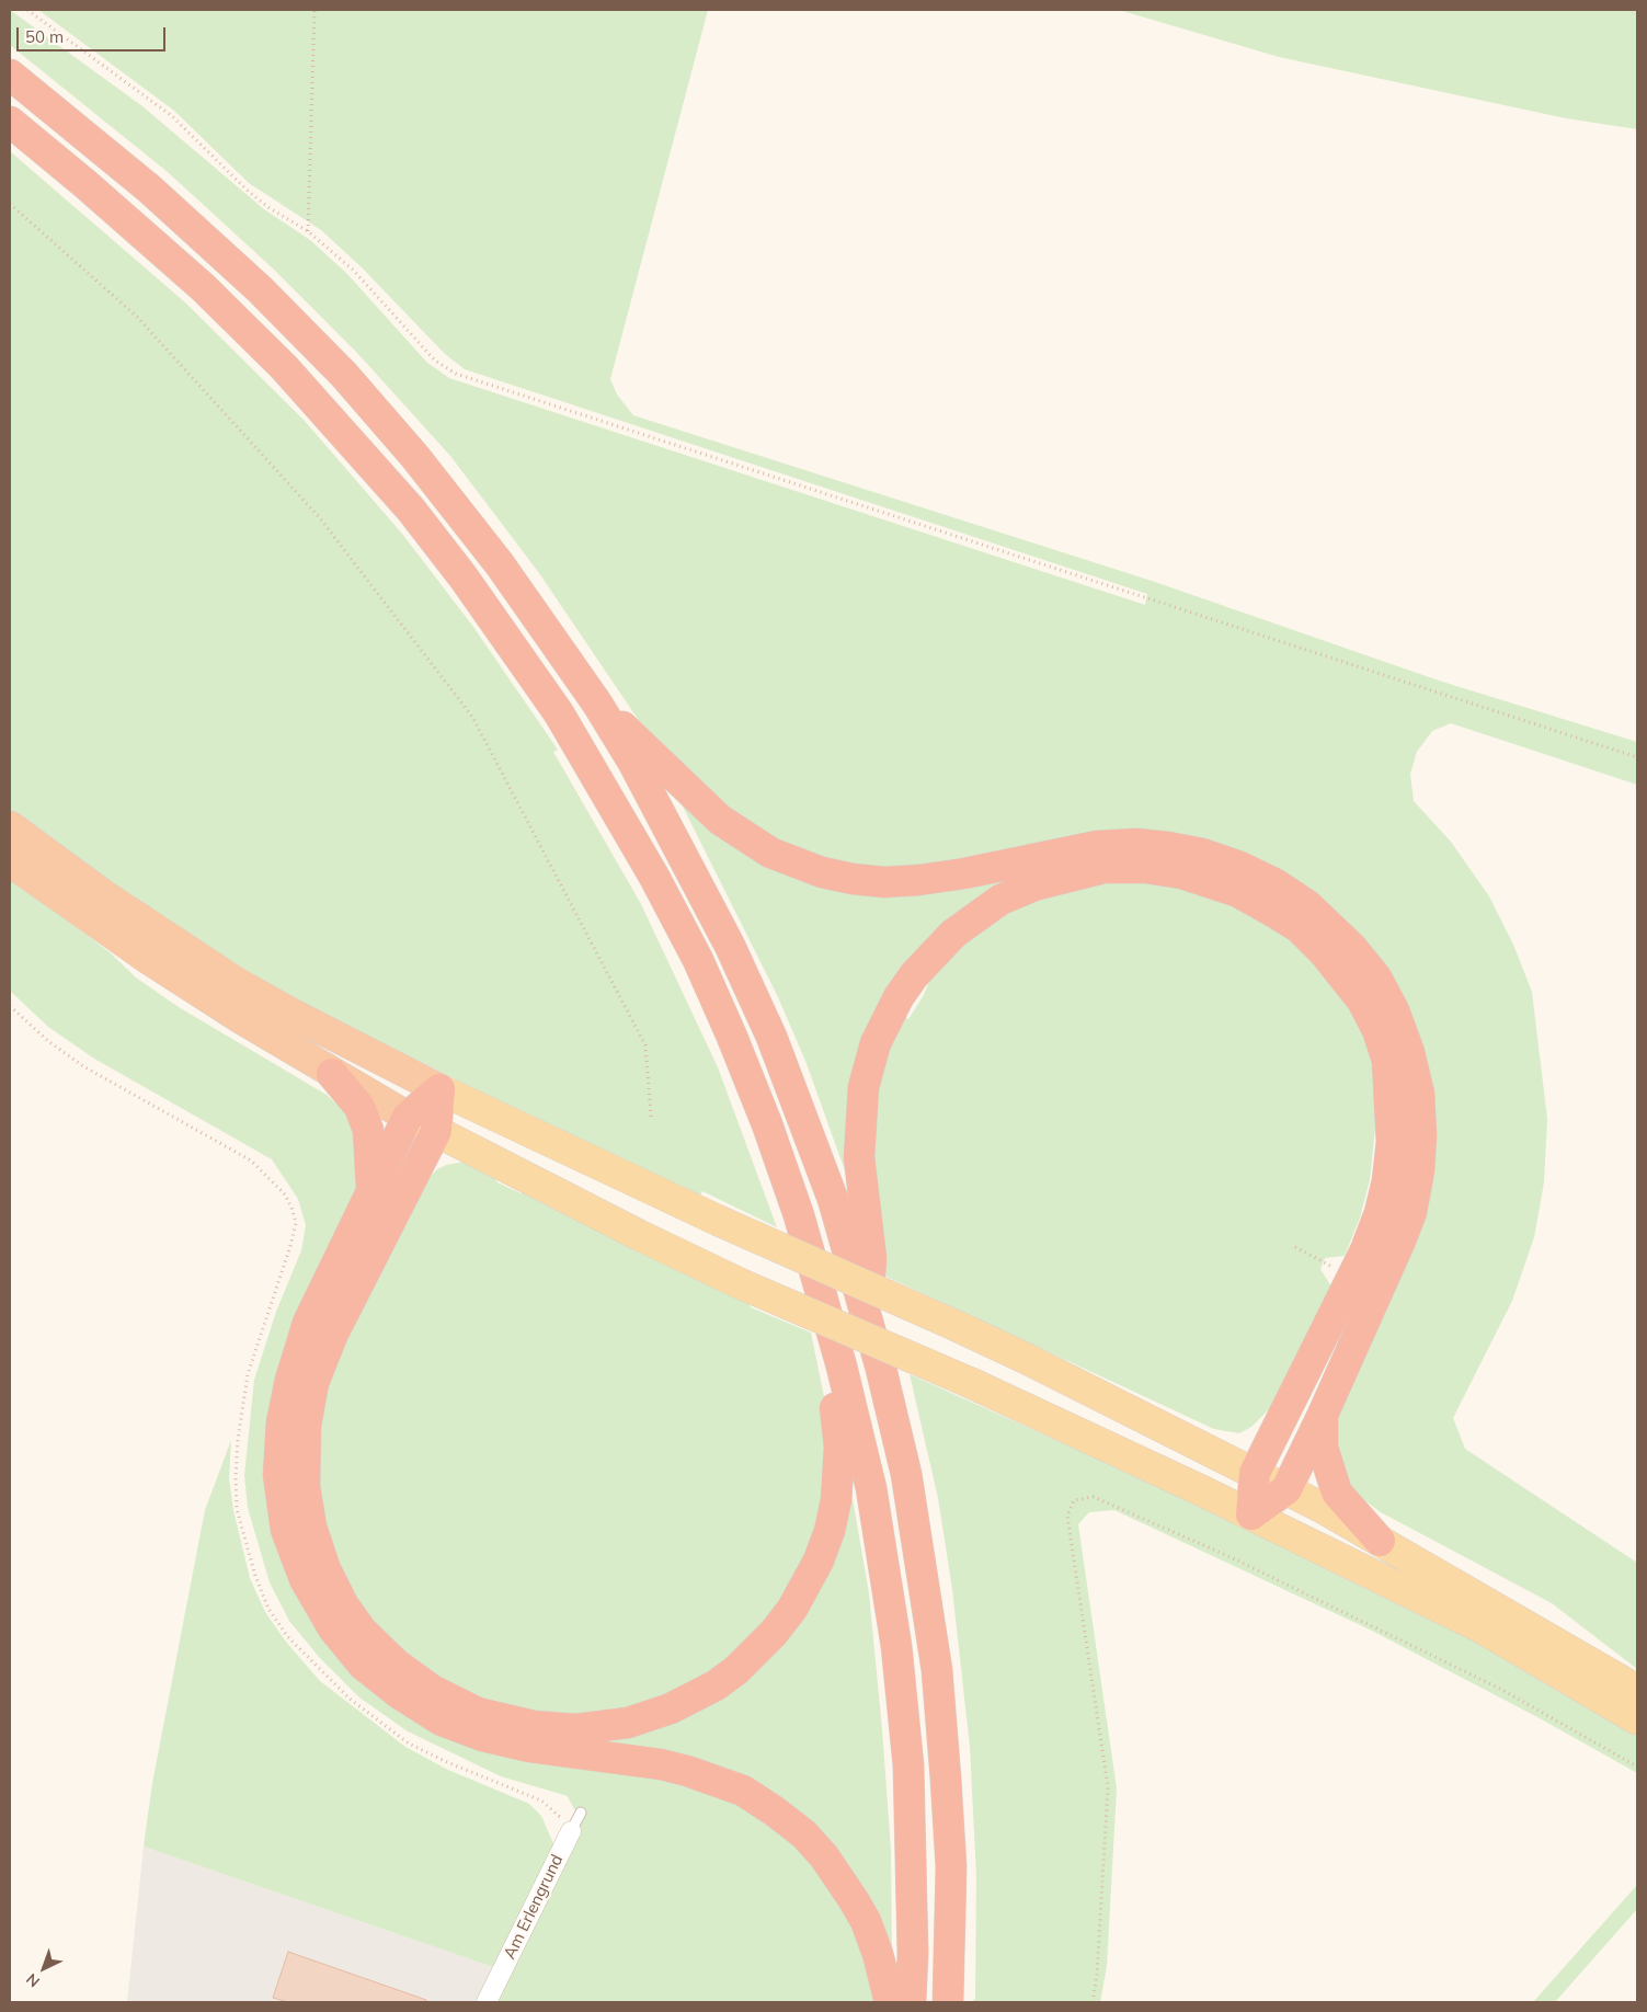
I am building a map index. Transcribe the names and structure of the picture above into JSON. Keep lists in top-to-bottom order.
{
  "streets": {
    "street": ["Am Erlengrund"]
  },
  "scale_bar": "50 m",
  "north": "bottom left"
}
